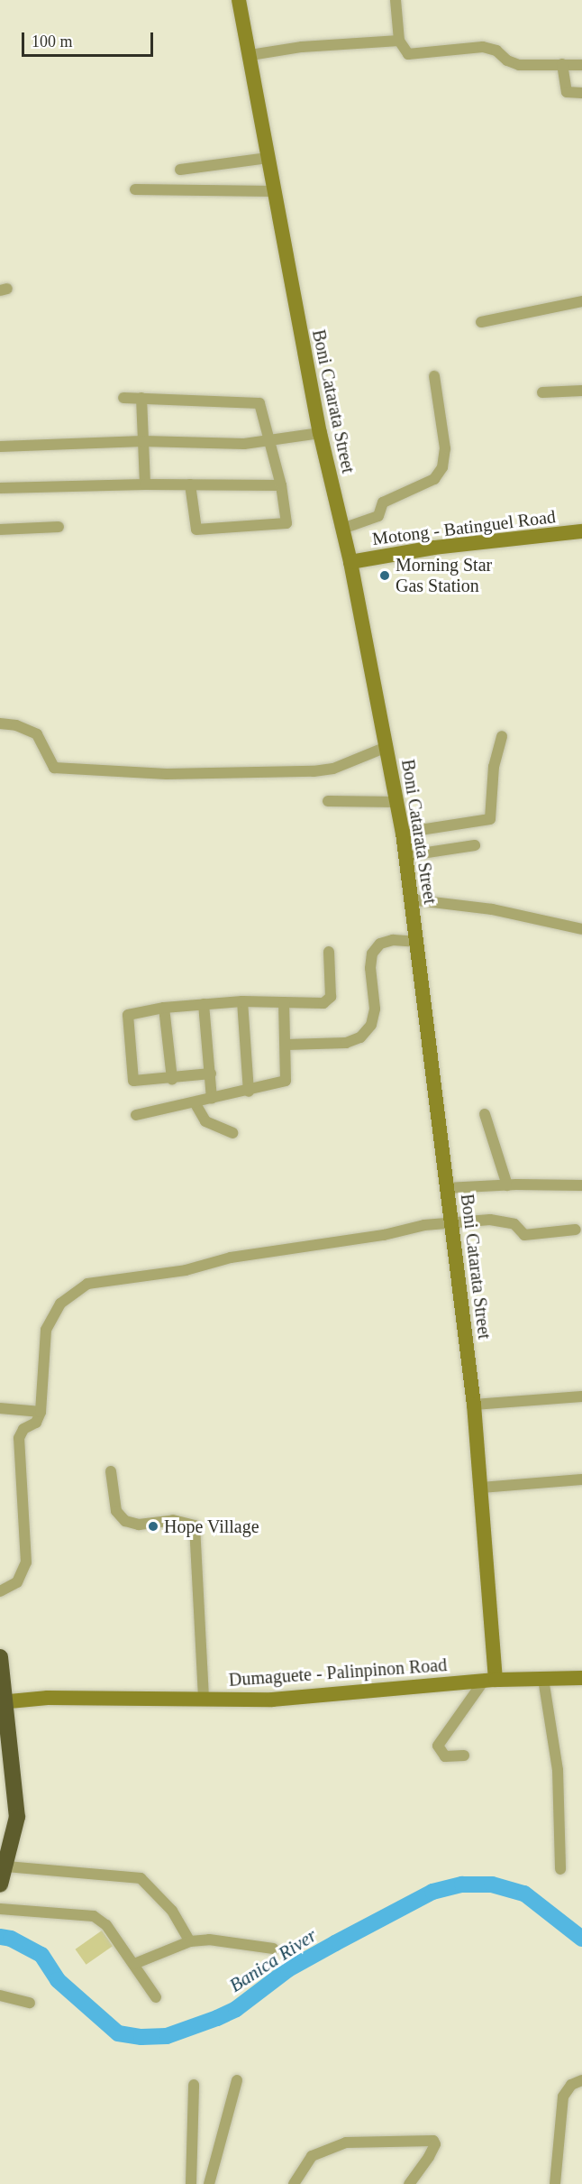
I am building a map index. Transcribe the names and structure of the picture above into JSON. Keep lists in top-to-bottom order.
{
  "streets": {
    "street": ["Boni Catarata Street", "Motong - Batinguel Road", "Dumaguete - Palinpinon Road"]
  },
  "crossings": [
    ["Boni Catarata Street", "Motong - Batinguel Road"],
    ["Boni Catarata Street", "Dumaguete - Palinpinon Road"]
  ],
  "water": ["Banica River"],
  "places": ["Morning Star Gas Station", "Hope Village"],
  "scale_bar": "100 m"
}
